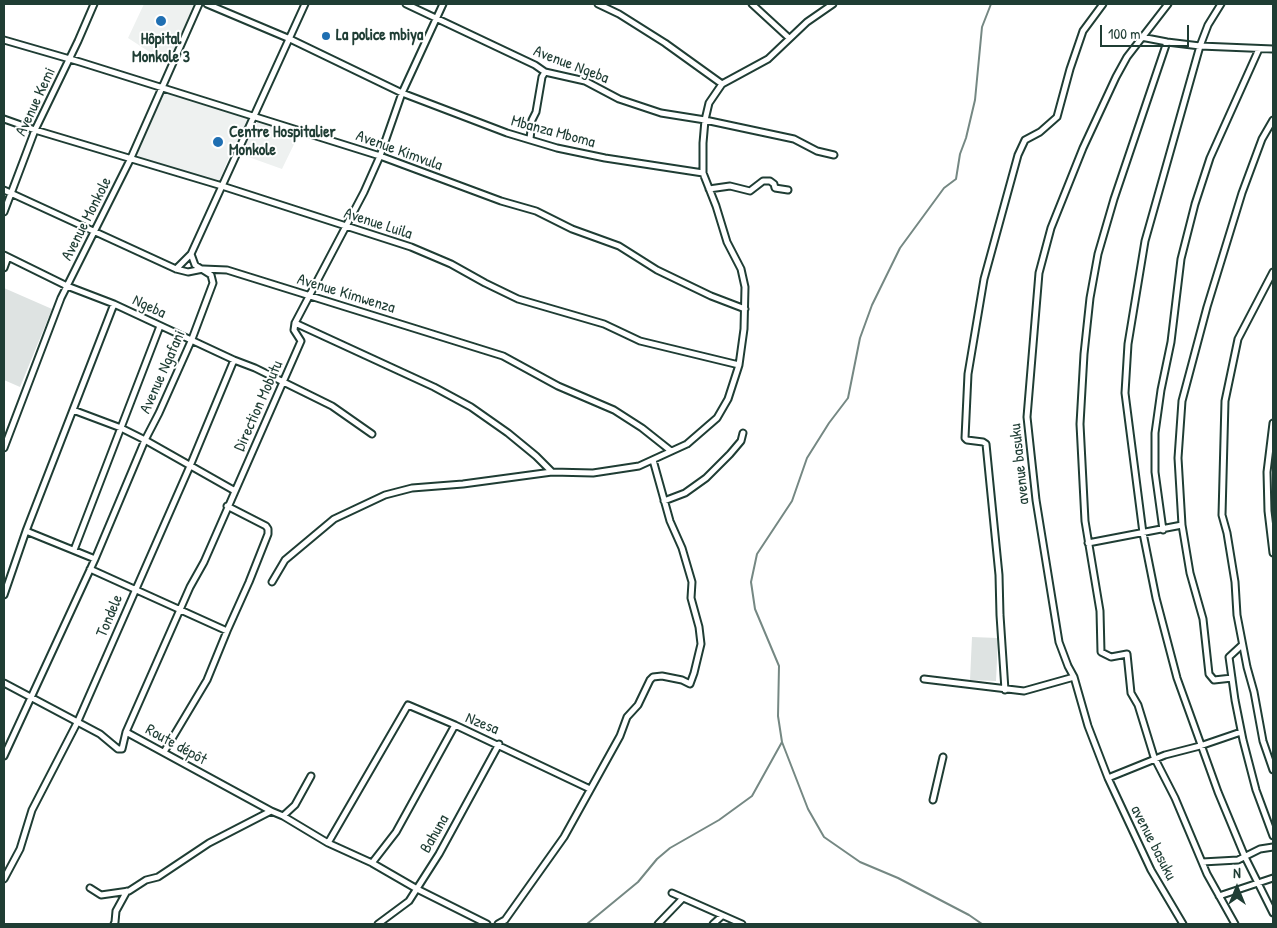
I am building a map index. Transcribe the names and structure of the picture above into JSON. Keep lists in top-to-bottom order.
{
  "streets": {
    "street": [
      "Avenue Ngeba",
      "Avenue Kemi",
      "Mbanza Mboma",
      "Avenue Kimvula",
      "Avenue Monkole",
      "Avenue Luila",
      "Avenue Kimwenza",
      "Ngeba",
      "Avenue Ngafani",
      "Direction Mobutu",
      "avenue basuku",
      "Tondele",
      "Nzesa",
      "Route dépôt",
      "Bahuna"
    ]
  },
  "crossings": [
    ["Avenue Kemi", "Avenue Kimvula"],
    ["Avenue Kemi", "Avenue Luila"],
    ["Avenue Kemi", "Avenue Kimwenza"],
    ["Avenue Kimvula", "Avenue Monkole"],
    ["Avenue Monkole", "Avenue Luila"],
    ["Avenue Monkole", "Avenue Kimwenza"],
    ["Avenue Monkole", "Ngeba"],
    ["Avenue Kimwenza", "Avenue Ngafani"],
    ["Ngeba", "Avenue Ngafani"],
    ["Ngeba", "Direction Mobutu"],
    ["Ngeba", "Tondele"],
    ["Avenue Ngafani", "Route dépôt"],
    ["Direction Mobutu", "Route dépôt"],
    ["Tondele", "Route dépôt"],
    ["Nzesa", "Bahuna"]
  ],
  "places": ["Hôpital Monkole 3", "La police mbiya", "Centre Hospitalier Monkole"],
  "scale_bar": "100 m",
  "north": "top"
}
